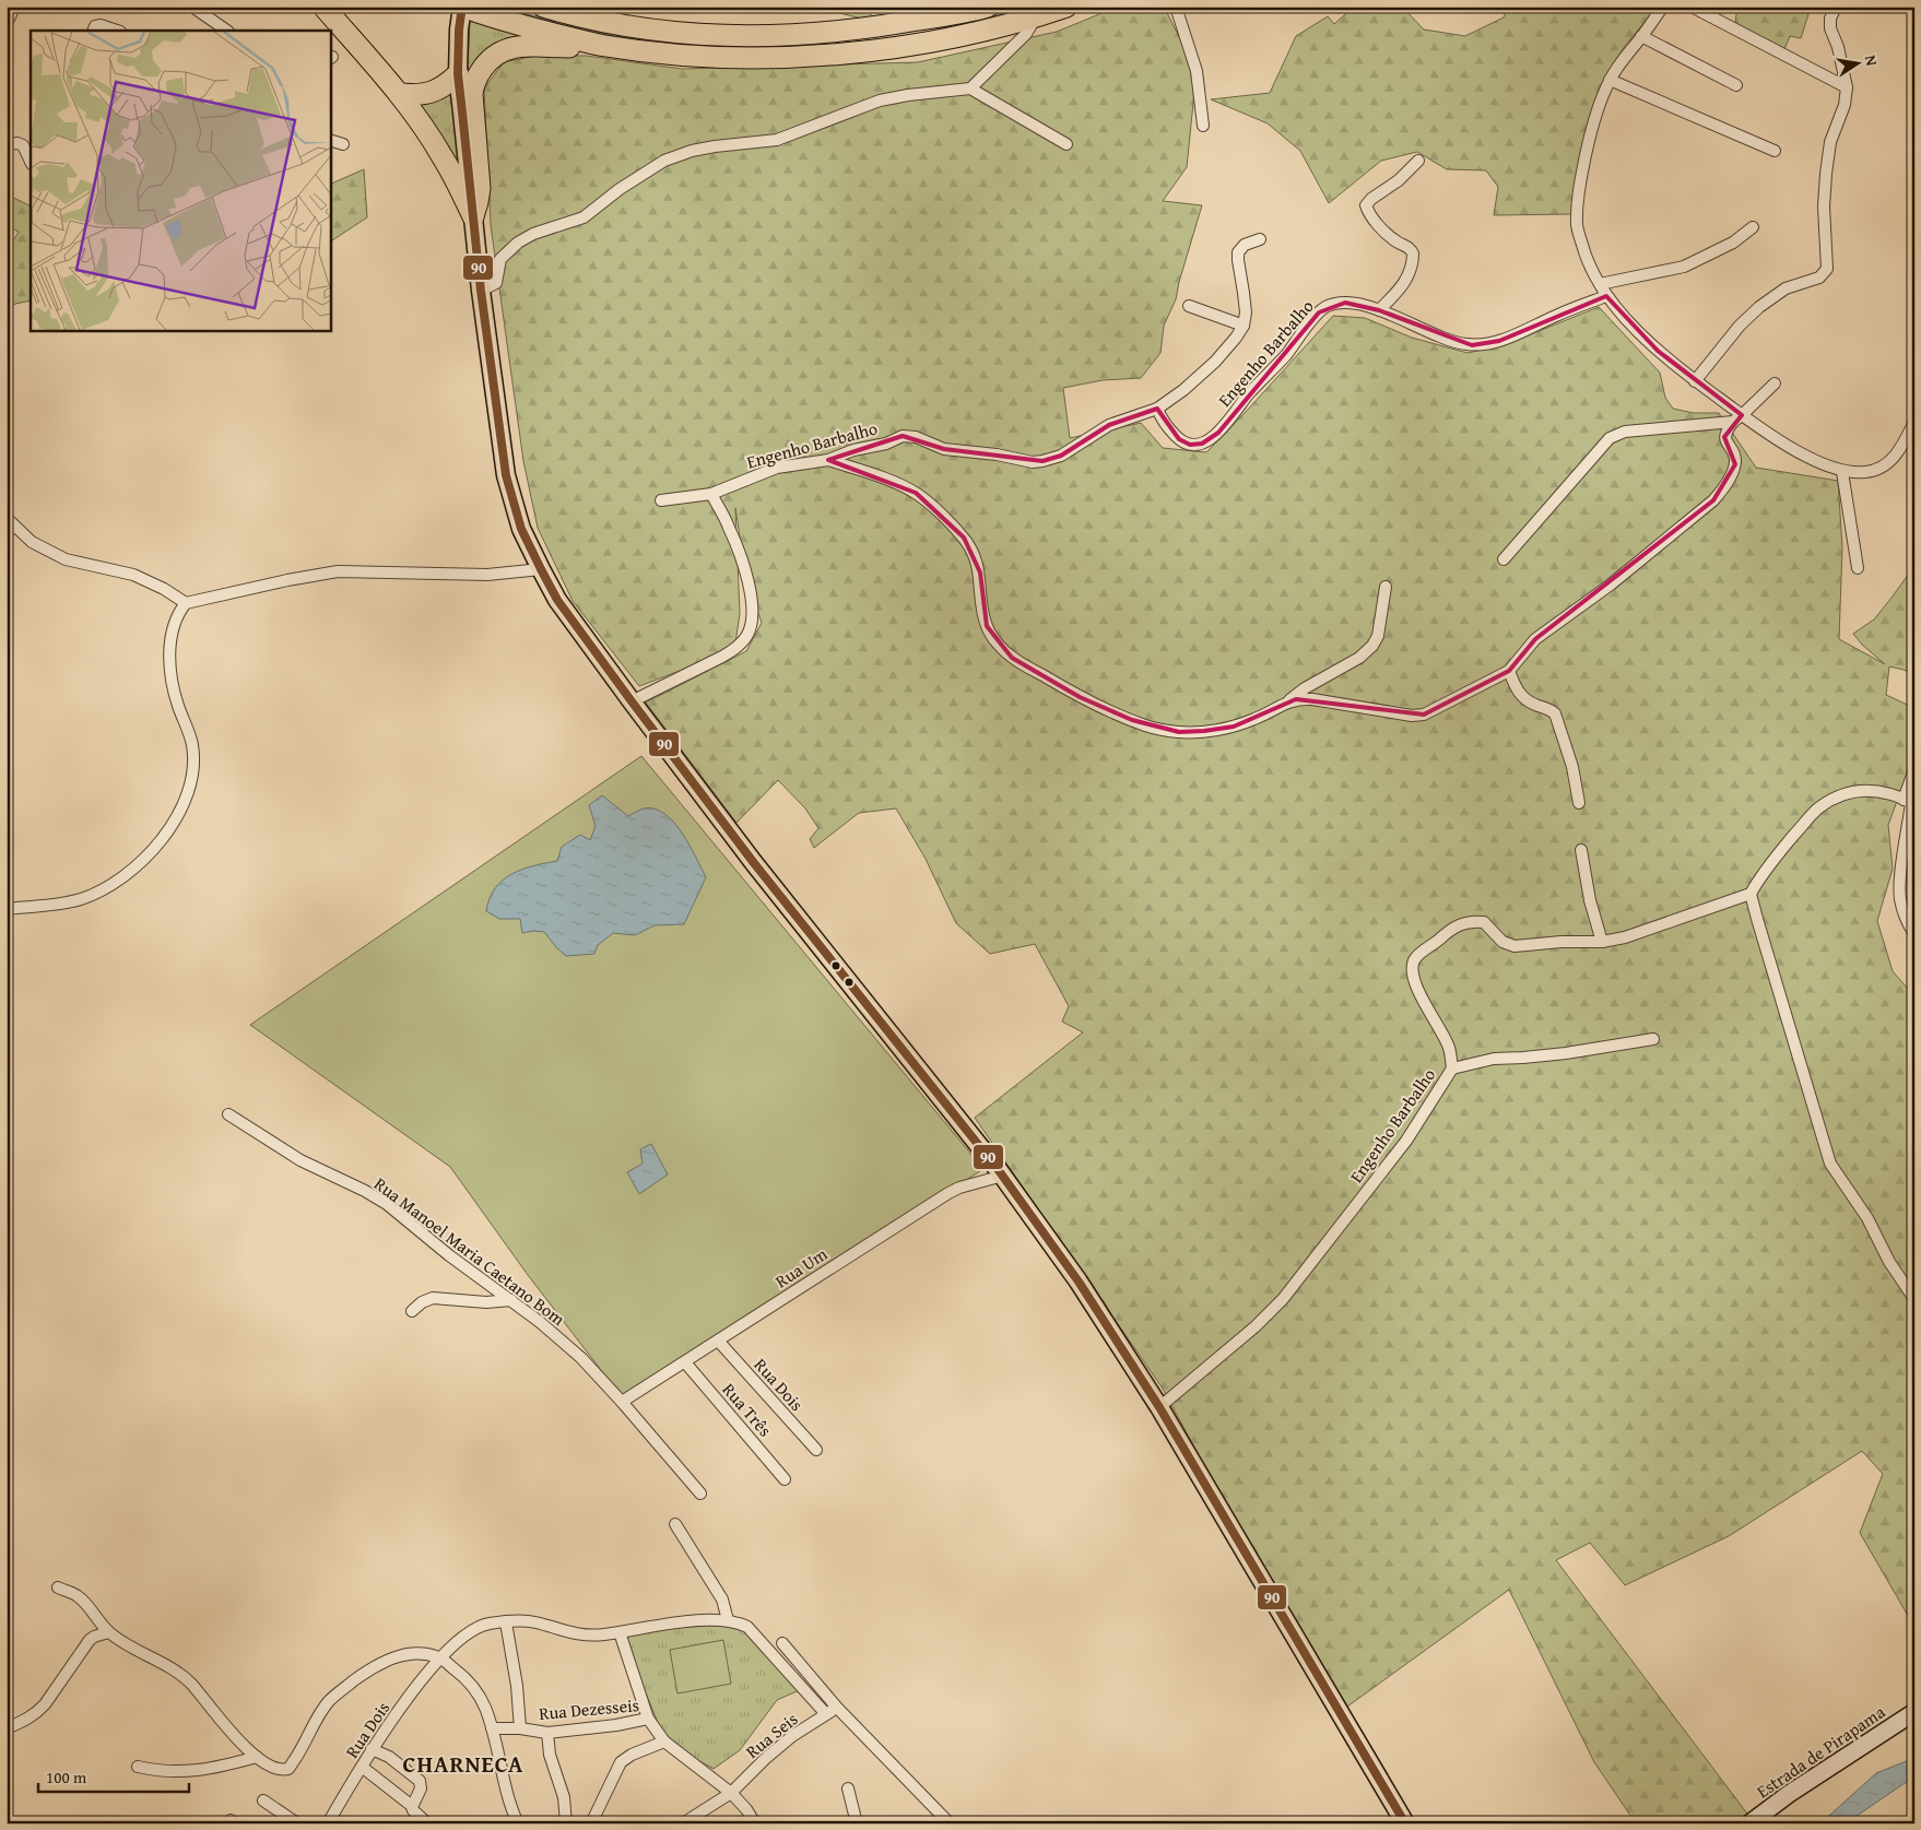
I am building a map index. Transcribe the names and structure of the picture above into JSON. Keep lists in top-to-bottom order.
{
  "streets": {
    "main road": ["Estrada de Pirapama"],
    "street": [
      "Engenho Barbalho",
      "Rua Manoel Maria Caetano Bom",
      "Rua Um",
      "Rua Dois",
      "Rua Três",
      "Rua Dezesseis",
      "Rua Seis"
    ]
  },
  "crossings": [
    ["Rua Manoel Maria Caetano Bom", "Rua Um"],
    ["Rua Um", "Rua Dois"],
    ["Rua Um", "Rua Três"],
    ["Rua Dezesseis", "Rua Seis"]
  ],
  "districts": ["CHARNECA"],
  "lines": ["transit line 90"],
  "scale_bar": "100 m",
  "north": "right"
}
